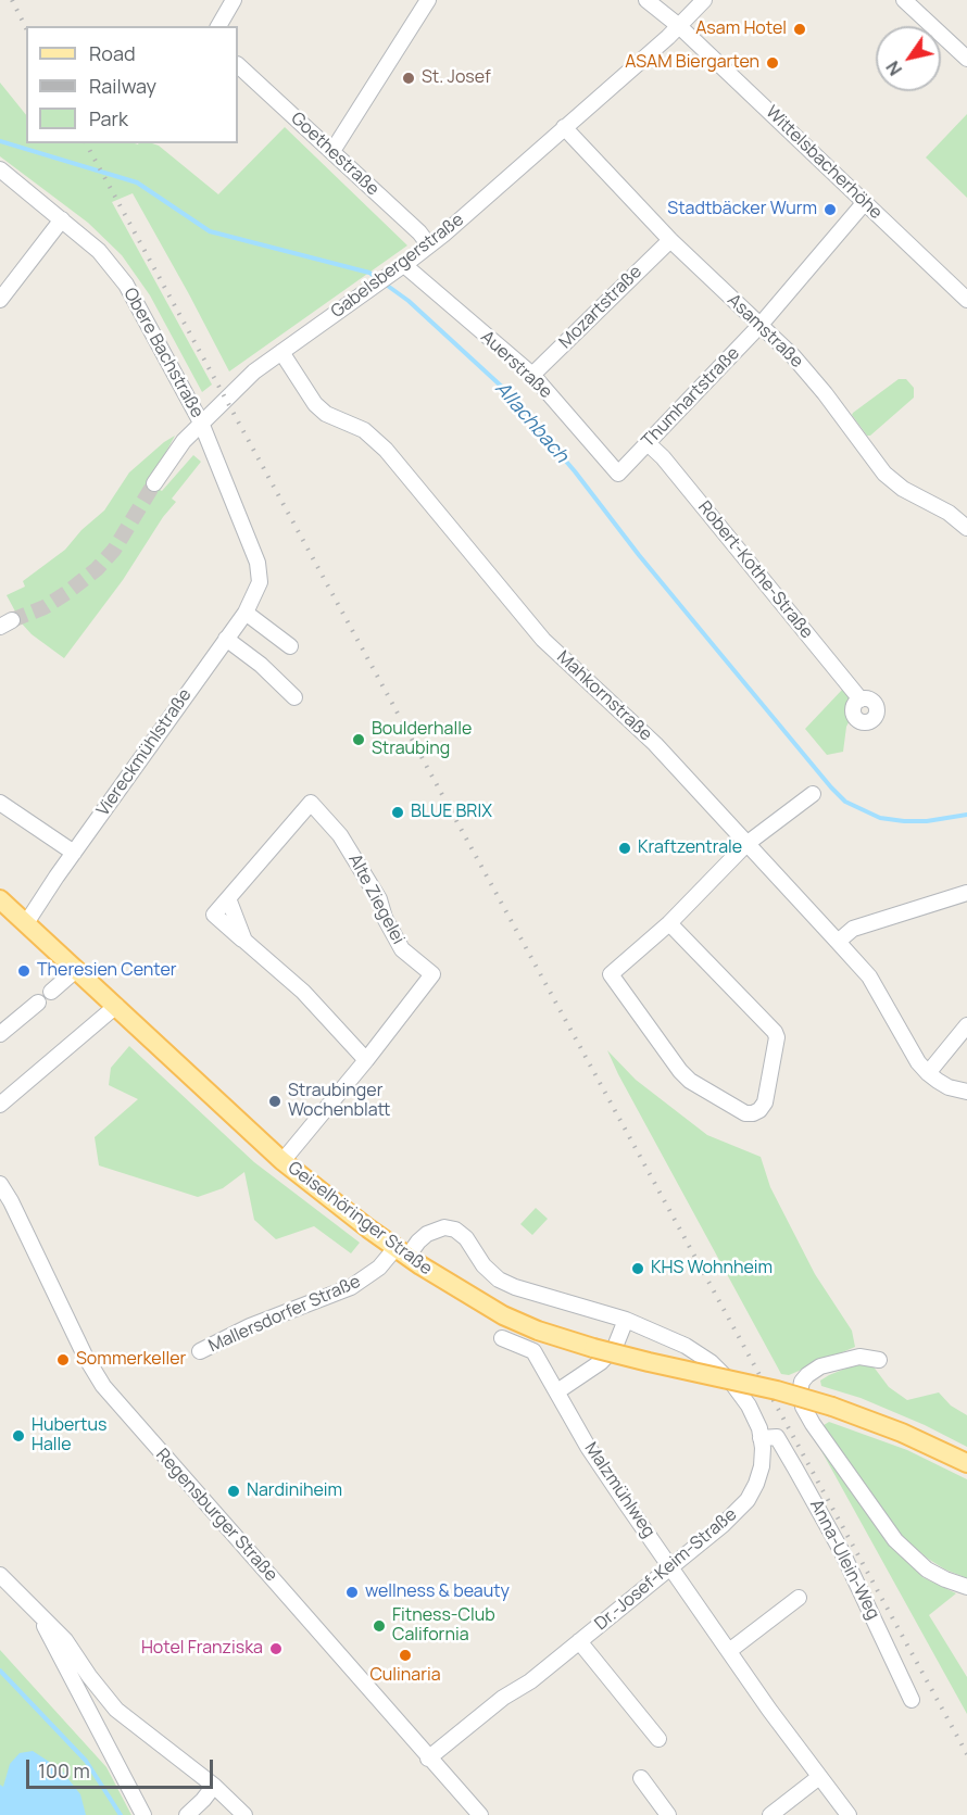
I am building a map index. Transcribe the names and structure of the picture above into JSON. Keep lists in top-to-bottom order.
{
  "streets": {
    "main road": ["Geiselhöringer Straße"],
    "street": [
      "Goethestraße",
      "Wittelsbacherhöhe",
      "Gabelsbergerstraße",
      "Mozartstraße",
      "Asamstraße",
      "Obere Bachstraße",
      "Auerstraße",
      "Thumhartstraße",
      "Robert-Kothe-Straße",
      "Mahkornstraße",
      "Viereckmühlstraße",
      "Alte Ziegelei",
      "Mallersdorfer Straße",
      "Malzmühlweg",
      "Regensburger Straße",
      "Anna-Ulein-Weg",
      "Dr.-Josef-Keim-Straße"
    ]
  },
  "crossings": [
    ["Goethestraße", "Gabelsbergerstraße"],
    ["Wittelsbacherhöhe", "Gabelsbergerstraße"],
    ["Wittelsbacherhöhe", "Thumhartstraße"],
    ["Gabelsbergerstraße", "Asamstraße"],
    ["Gabelsbergerstraße", "Obere Bachstraße"],
    ["Gabelsbergerstraße", "Auerstraße"],
    ["Gabelsbergerstraße", "Mahkornstraße"],
    ["Mozartstraße", "Asamstraße"],
    ["Mozartstraße", "Auerstraße"],
    ["Asamstraße", "Thumhartstraße"],
    ["Obere Bachstraße", "Viereckmühlstraße"],
    ["Auerstraße", "Thumhartstraße"],
    ["Thumhartstraße", "Robert-Kothe-Straße"],
    ["Viereckmühlstraße", "Geiselhöringer Straße"],
    ["Alte Ziegelei", "Geiselhöringer Straße"],
    ["Geiselhöringer Straße", "Mallersdorfer Straße"],
    ["Geiselhöringer Straße", "Dr.-Josef-Keim-Straße"],
    ["Mallersdorfer Straße", "Dr.-Josef-Keim-Straße"],
    ["Malzmühlweg", "Dr.-Josef-Keim-Straße"],
    ["Regensburger Straße", "Dr.-Josef-Keim-Straße"],
    ["Anna-Ulein-Weg", "Dr.-Josef-Keim-Straße"]
  ],
  "water": ["Allachbach"],
  "places": [
    "Asam Hotel",
    "ASAM Biergarten",
    "St. Josef",
    "Stadtbäcker Wurm",
    "Boulderhalle Straubing",
    "BLUE BRIX",
    "Kraftzentrale",
    "Theresien Center",
    "Straubinger Wochenblatt",
    "KHS Wohnheim",
    "Sommerkeller",
    "Hubertus Halle",
    "Nardiniheim",
    "wellness & beauty",
    "Fitness-Club California",
    "Hotel Franziska",
    "Culinaria"
  ],
  "legend": ["Road", "Railway", "Park"],
  "scale_bar": "100 m",
  "north": "bottom left"
}
